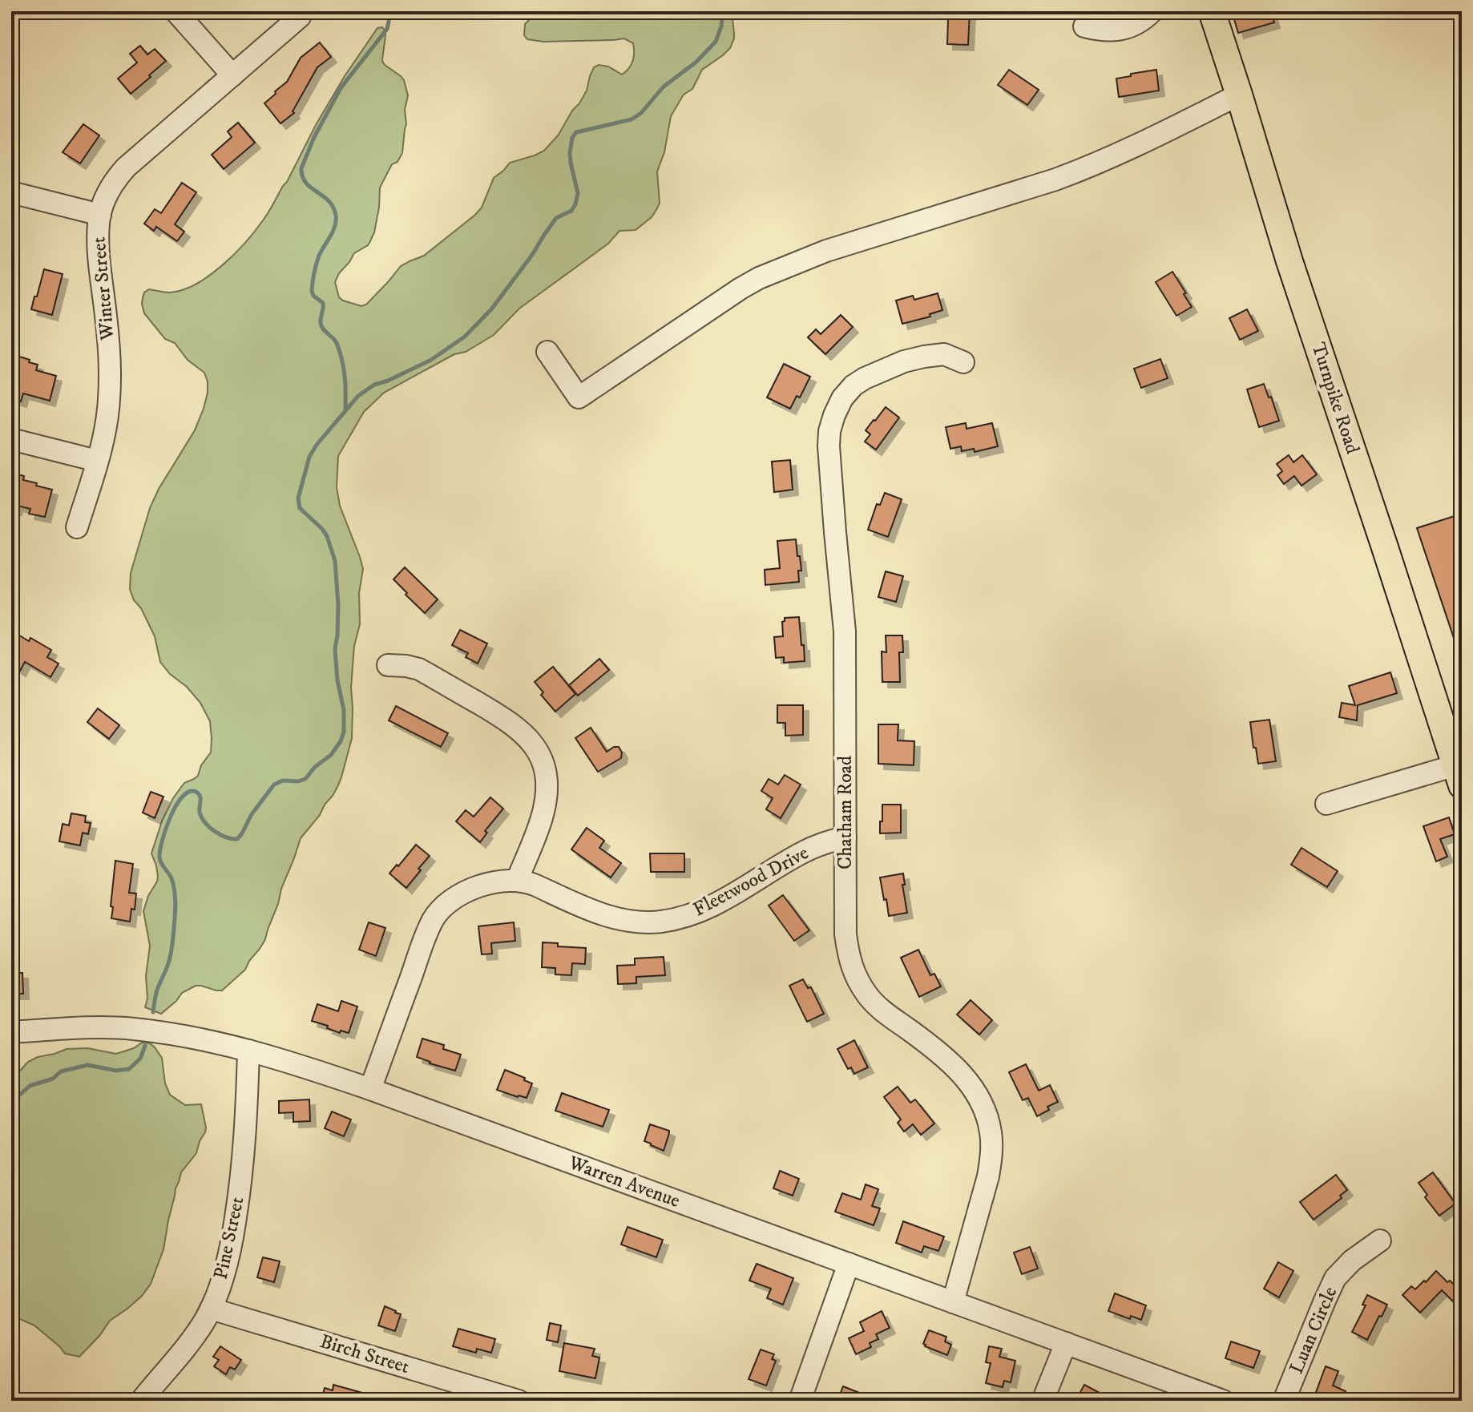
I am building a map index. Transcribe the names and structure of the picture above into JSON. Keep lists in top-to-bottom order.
{
  "streets": {
    "main road": ["Turnpike Road"],
    "street": [
      "Winter Street",
      "Chatham Road",
      "Fleetwood Drive",
      "Warren Avenue",
      "Pine Street",
      "Luan Circle",
      "Birch Street"
    ]
  },
  "crossings": [
    ["Chatham Road", "Fleetwood Drive"],
    ["Chatham Road", "Warren Avenue"],
    ["Fleetwood Drive", "Warren Avenue"],
    ["Warren Avenue", "Pine Street"],
    ["Pine Street", "Birch Street"]
  ]
}
